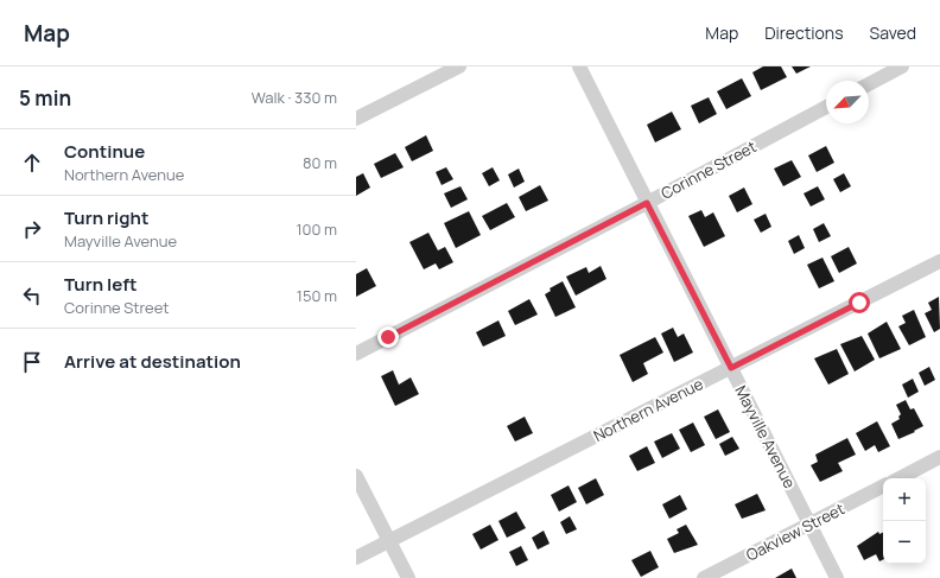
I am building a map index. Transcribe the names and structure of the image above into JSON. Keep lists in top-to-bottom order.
{
  "streets": {
    "street": [
      "Corinne Street",
      "Northern Avenue",
      "Mayville Avenue",
      "Oakview Street"
    ]
  },
  "crossings": [
    ["Corinne Street", "Mayville Avenue"],
    ["Northern Avenue", "Mayville Avenue"],
    ["Mayville Avenue", "Oakview Street"]
  ],
  "north": "bottom left",
  "page": {
    "header": "Map",
    "nav": ["Map", "Directions", "Saved"],
    "heading": ["5 min", "Walk · 330 m"],
    "list": [
      ["Continue", "Northern Avenue", "80 m"],
      ["Turn right", "Mayville Avenue", "100 m"],
      ["Turn left", "Corinne Street", "150 m"],
      "Arrive at destination"
    ],
    "map_buttons": ["+", "−"]
  }
}
